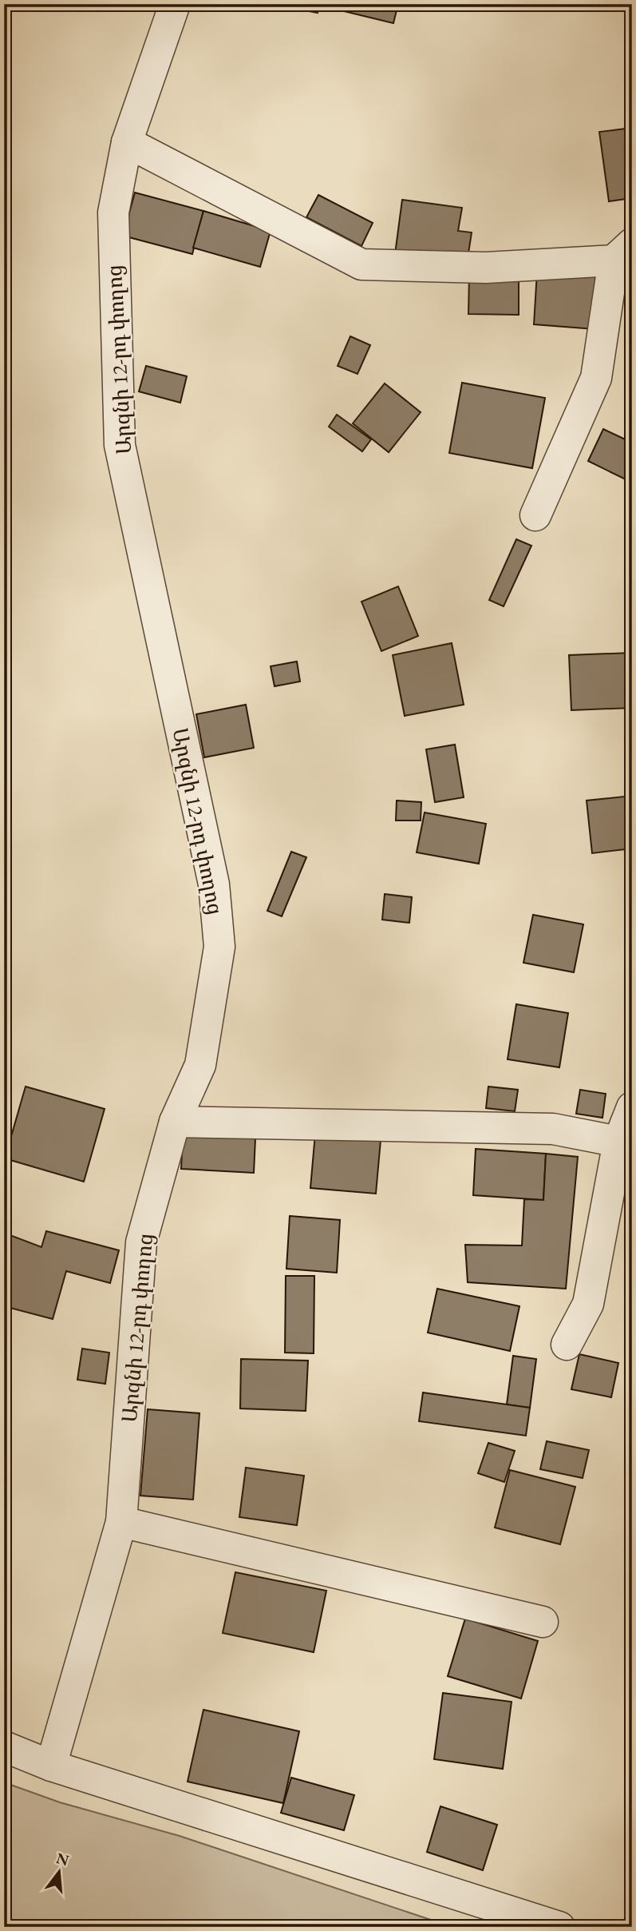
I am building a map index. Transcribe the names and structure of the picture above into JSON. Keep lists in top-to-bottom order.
{
  "streets": {
    "street": ["Արզնի 12-րդ փողոց"]
  },
  "north": "top"
}
